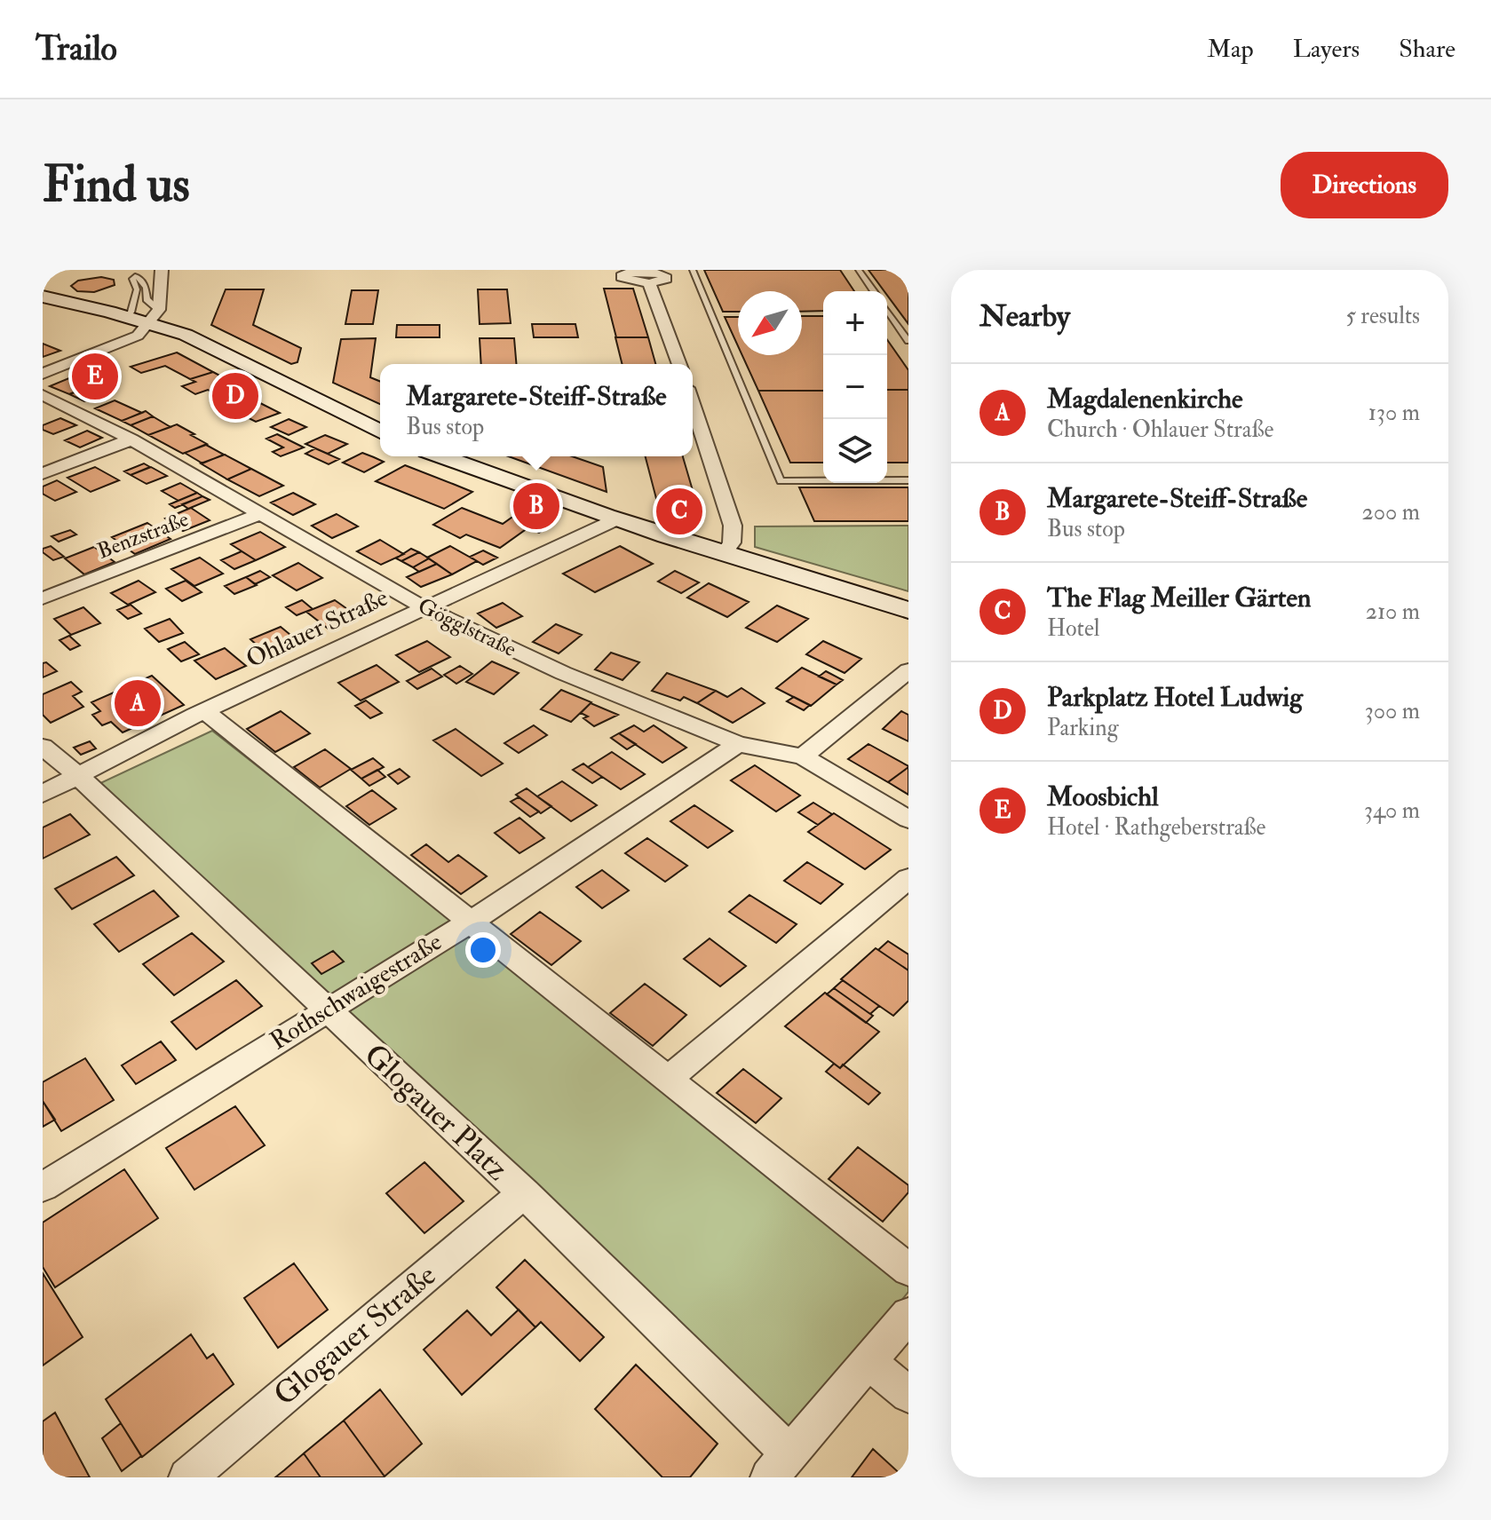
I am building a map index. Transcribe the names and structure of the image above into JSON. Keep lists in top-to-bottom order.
{
  "streets": {
    "street": [
      "Benzstraße",
      "Gögglstraße",
      "Ohlauer Straße",
      "Rothschwaigestraße",
      "Glogauer Platz",
      "Glogauer Straße"
    ]
  },
  "crossings": [
    ["Benzstraße", "Gögglstraße"],
    ["Gögglstraße", "Ohlauer Straße"],
    ["Gögglstraße", "Rothschwaigestraße"],
    ["Ohlauer Straße", "Glogauer Platz"],
    ["Rothschwaigestraße", "Glogauer Platz"],
    ["Glogauer Platz", "Glogauer Straße"]
  ],
  "north": "bottom left",
  "page": {
    "header": "Trailo",
    "nav": ["Map", "Layers", "Share"],
    "buttons": "Directions",
    "title": "Find us",
    "heading": ["Nearby", "5 results"],
    "map_buttons": ["+", "−"],
    "pins": [
      "E",
      "D",
      "B",
      "C",
      "A"
    ],
    "list": [
      {
        "mark": "A",
        "name": "Magdalenenkirche",
        "note": "Church · Ohlauer Straße",
        "value": "130 m"
      },
      {
        "mark": "B",
        "name": "Margarete-Steiff-Straße",
        "note": "Bus stop",
        "value": "200 m"
      },
      {
        "mark": "C",
        "name": "The Flag Meiller Gärten",
        "note": "Hotel",
        "value": "210 m"
      },
      {
        "mark": "D",
        "name": "Parkplatz Hotel Ludwig",
        "note": "Parking",
        "value": "300 m"
      },
      {
        "mark": "E",
        "name": "Moosbichl",
        "note": "Hotel · Rathgeberstraße",
        "value": "340 m"
      }
    ],
    "popup": ["Margarete-Steiff-Straße", "Bus stop"]
  }
}
